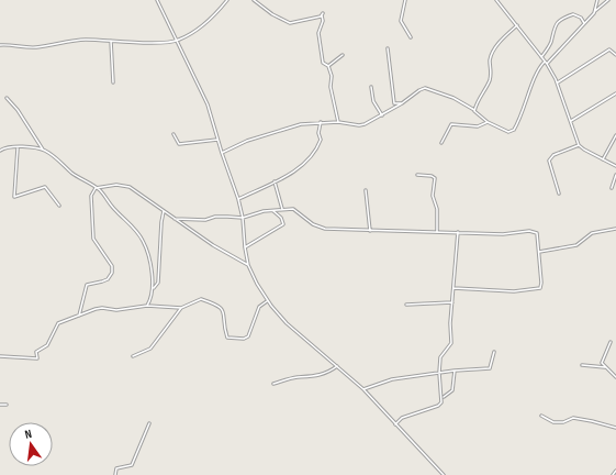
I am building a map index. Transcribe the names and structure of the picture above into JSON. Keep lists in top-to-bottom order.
{
  "north": "top"
}
